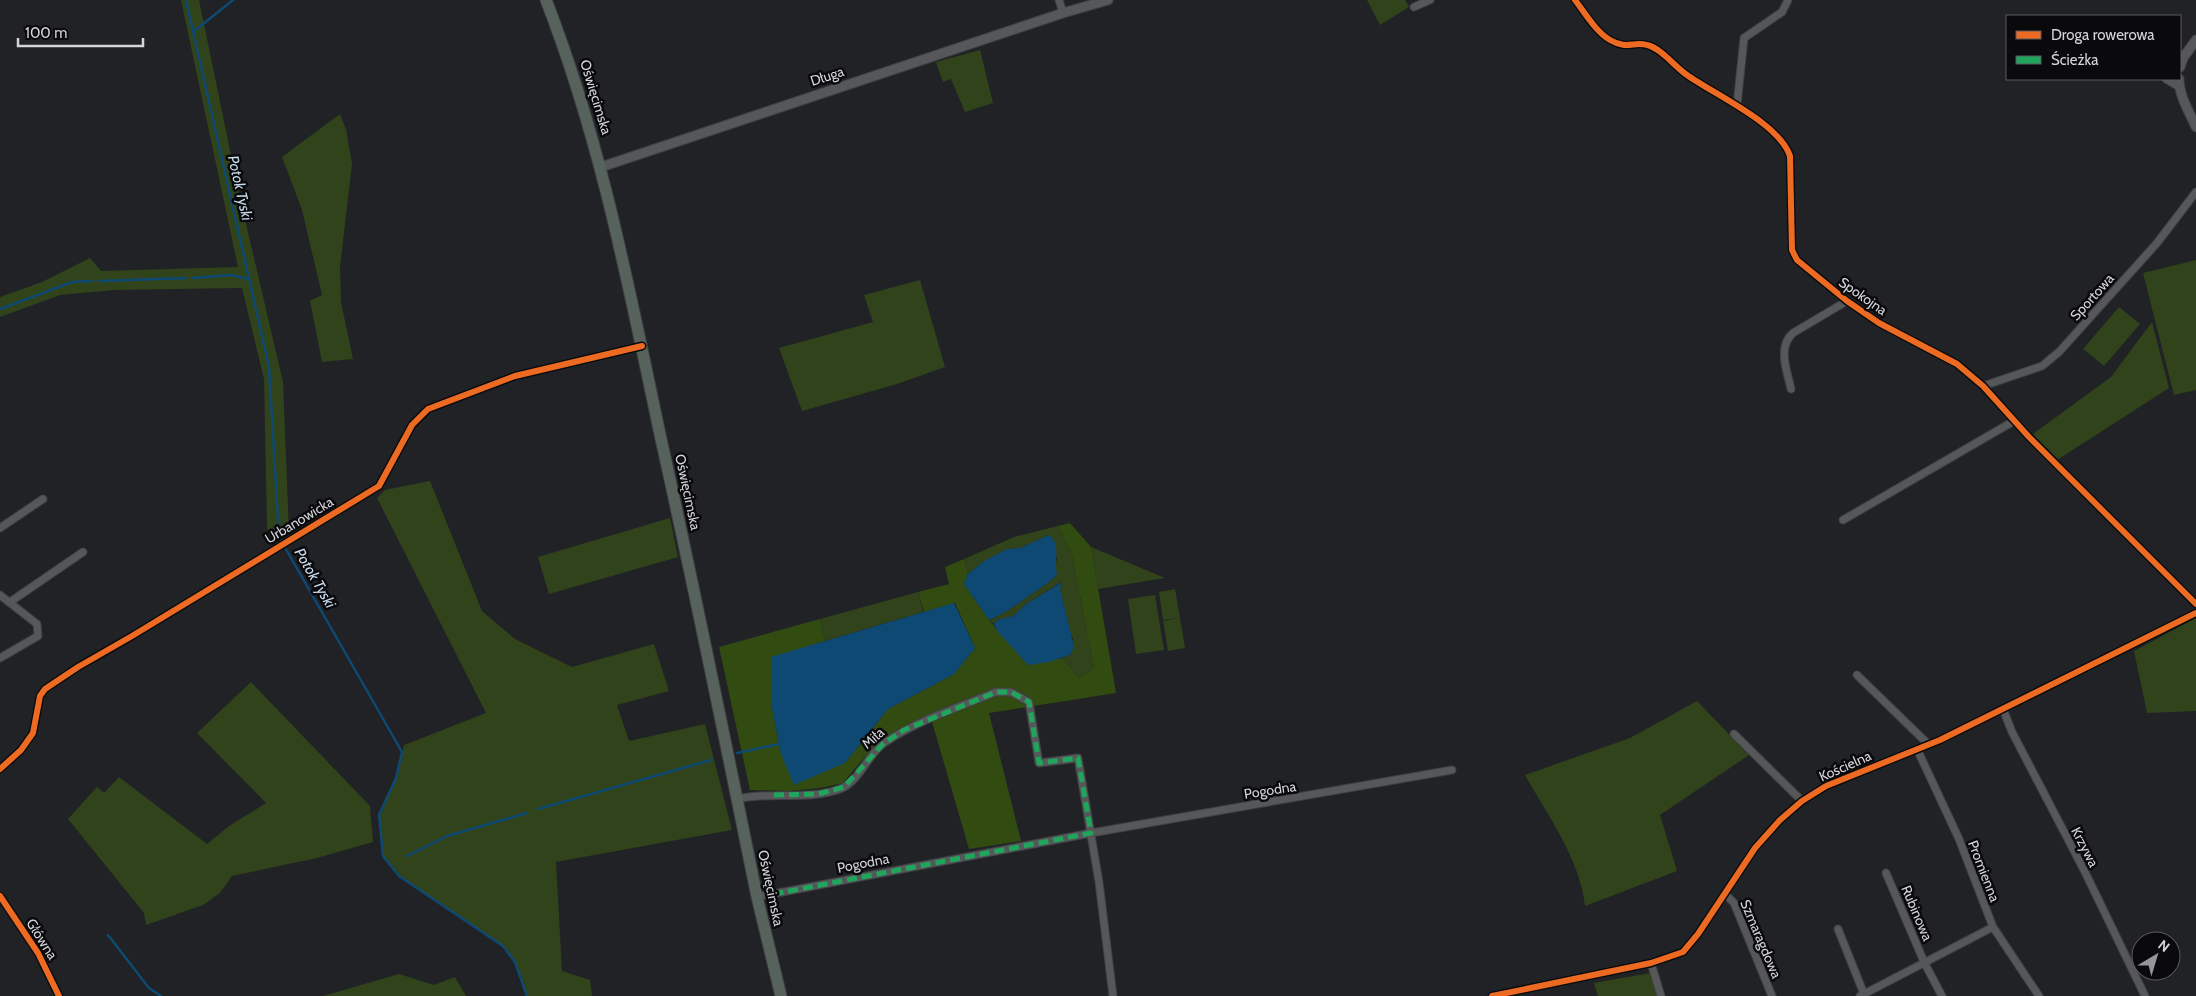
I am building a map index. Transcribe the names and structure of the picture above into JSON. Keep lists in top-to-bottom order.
{
  "streets": {
    "highway": ["Oświęcimska"],
    "street": [
      "Długa",
      "Spokojna",
      "Sportowa",
      "Urbanowicka",
      "Miła",
      "Kościelna",
      "Pogodna",
      "Krzywa",
      "Promienna",
      "Rubinowa",
      "Główna",
      "Szmaragdowa"
    ]
  },
  "crossings": [
    ["Długa", "Oświęcimska"],
    ["Oświęcimska", "Urbanowicka"],
    ["Oświęcimska", "Miła"],
    ["Oświęcimska", "Pogodna"],
    ["Spokojna", "Sportowa"],
    ["Miła", "Pogodna"],
    ["Kościelna", "Krzywa"],
    ["Kościelna", "Promienna"],
    ["Kościelna", "Szmaragdowa"],
    ["Promienna", "Rubinowa"]
  ],
  "water": ["Potok Tyski"],
  "legend": ["Droga rowerowa", "Ścieżka"],
  "scale_bar": "100 m",
  "north": "top right"
}
